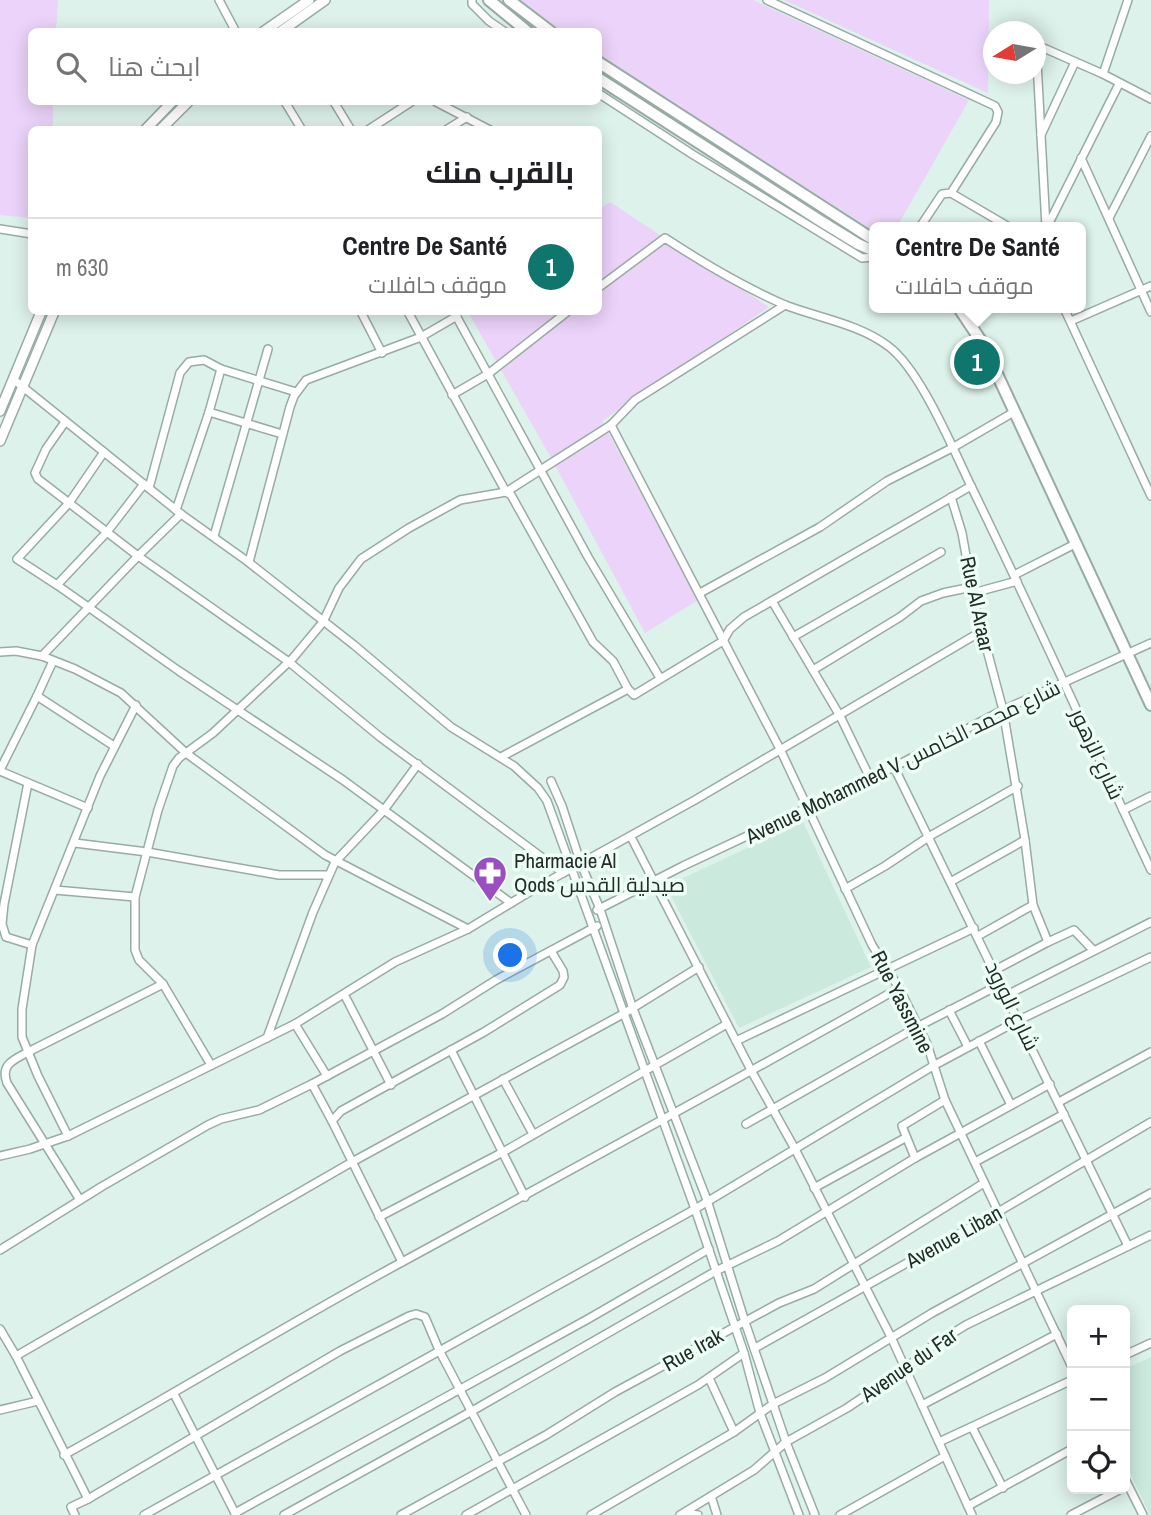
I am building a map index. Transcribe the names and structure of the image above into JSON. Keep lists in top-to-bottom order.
{
  "streets": {
    "street": [
      "Rue Al Araar",
      "شارع الزهور",
      "Avenue Mohammed V شارع محمد الخامس",
      "Rue Yassmine",
      "شارع الورود",
      "Avenue Liban",
      "Rue Irak",
      "Avenue du Far"
    ]
  },
  "crossings": [
    ["Rue Al Araar", "Avenue Mohammed V شارع محمد الخامس"],
    ["شارع الزهور", "Avenue Mohammed V شارع محمد الخامس"],
    ["Avenue Mohammed V شارع محمد الخامس", "Rue Yassmine"],
    ["Avenue Mohammed V شارع محمد الخامس", "شارع الورود"],
    ["Rue Yassmine", "Avenue Liban"],
    ["Rue Yassmine", "Rue Irak"],
    ["Rue Yassmine", "Avenue du Far"],
    ["شارع الورود", "Avenue Liban"],
    ["شارع الورود", "Avenue du Far"]
  ],
  "places": {
    "pharmacy": ["Pharmacie Al Qods صيدلية القدس"]
  },
  "north": "left",
  "page": {
    "search": "ابحث هنا",
    "heading": "بالقرب منك",
    "list": [
      {
        "mark": "1",
        "name": "Centre De Santé",
        "note": "موقف حافلات",
        "value": "630 m"
      }
    ],
    "popup": ["Centre De Santé", "موقف حافلات"],
    "pins": "1",
    "map_buttons": ["+", "−"]
  }
}
